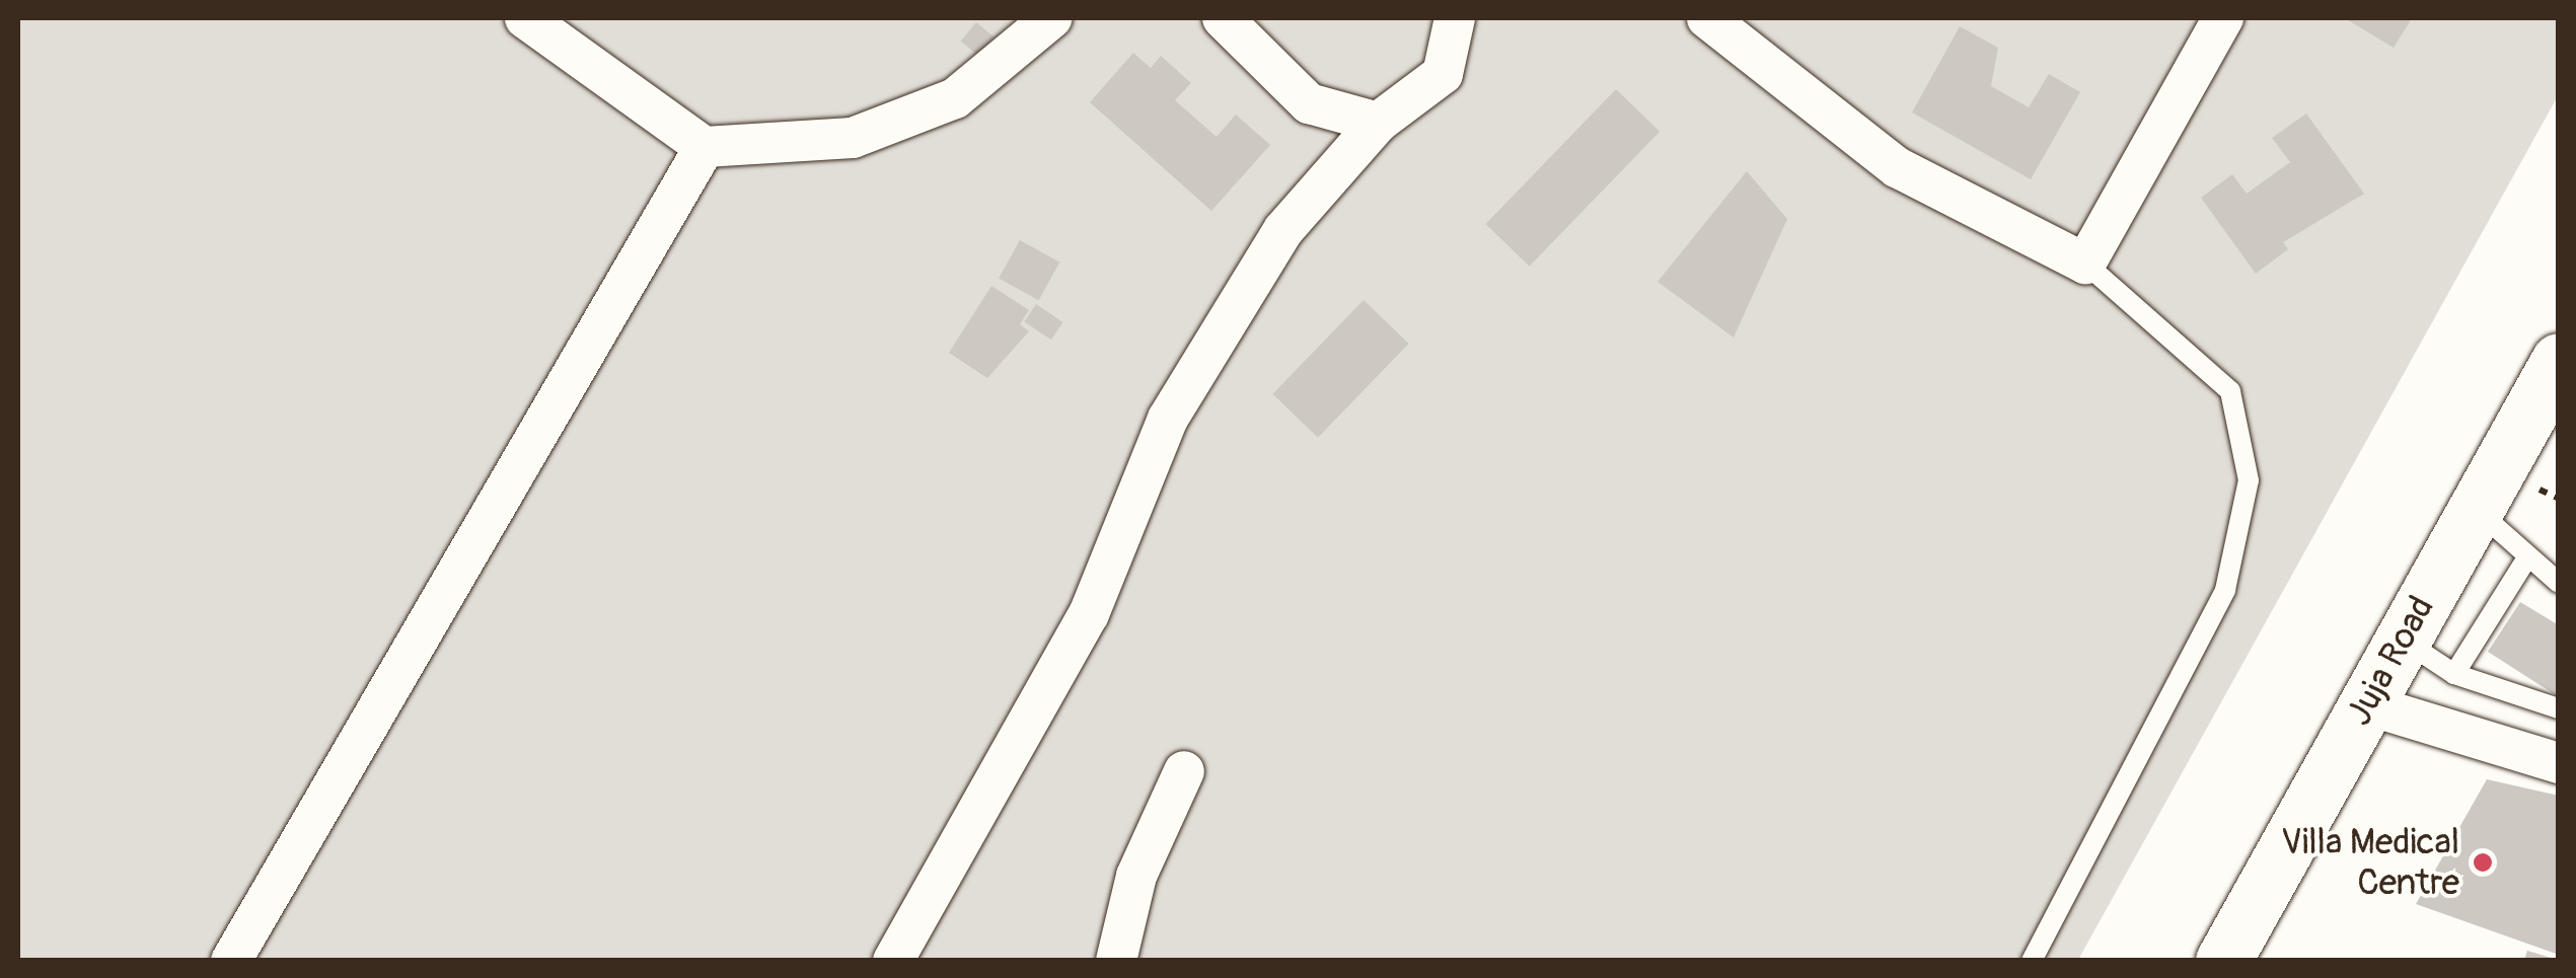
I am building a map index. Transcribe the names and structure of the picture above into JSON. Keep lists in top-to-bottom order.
{
  "streets": {
    "main road": ["Juja Road"]
  },
  "places": ["Villa Medical Centre"]
}
